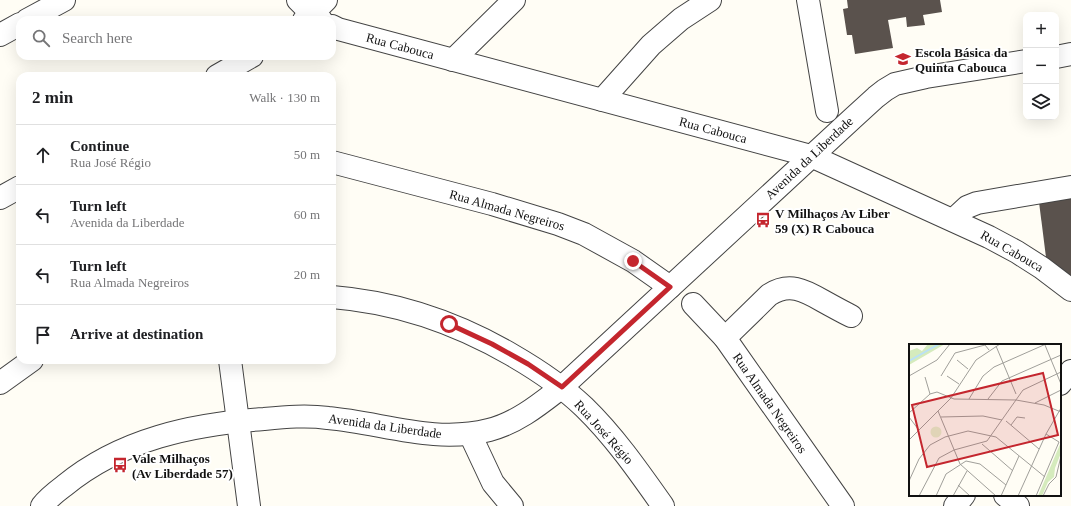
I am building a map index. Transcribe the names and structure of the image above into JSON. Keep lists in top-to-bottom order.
{
  "streets": {
    "street": [
      "Rua Cabouca",
      "Avenida da Liberdade",
      "Rua Almada Negreiros",
      "Rua José Régio"
    ]
  },
  "crossings": [
    ["Rua Cabouca", "Avenida da Liberdade"],
    ["Avenida da Liberdade", "Rua Almada Negreiros"],
    ["Avenida da Liberdade", "Rua José Régio"]
  ],
  "places": {
    "school or university": ["Escola Básica da Quinta Cabouca"],
    "bus stop": ["V Milhaços Av Liber 59 (X) R Cabouca", "Vale Milhaços (Av Liberdade 57)"]
  },
  "page": {
    "map_buttons": ["+", "−"],
    "search": "Search here",
    "heading": ["2 min", "Walk · 130 m"],
    "list": [
      ["Continue", "Rua José Régio", "50 m"],
      ["Turn left", "Avenida da Liberdade", "60 m"],
      ["Turn left", "Rua Almada Negreiros", "20 m"],
      "Arrive at destination"
    ]
  }
}
